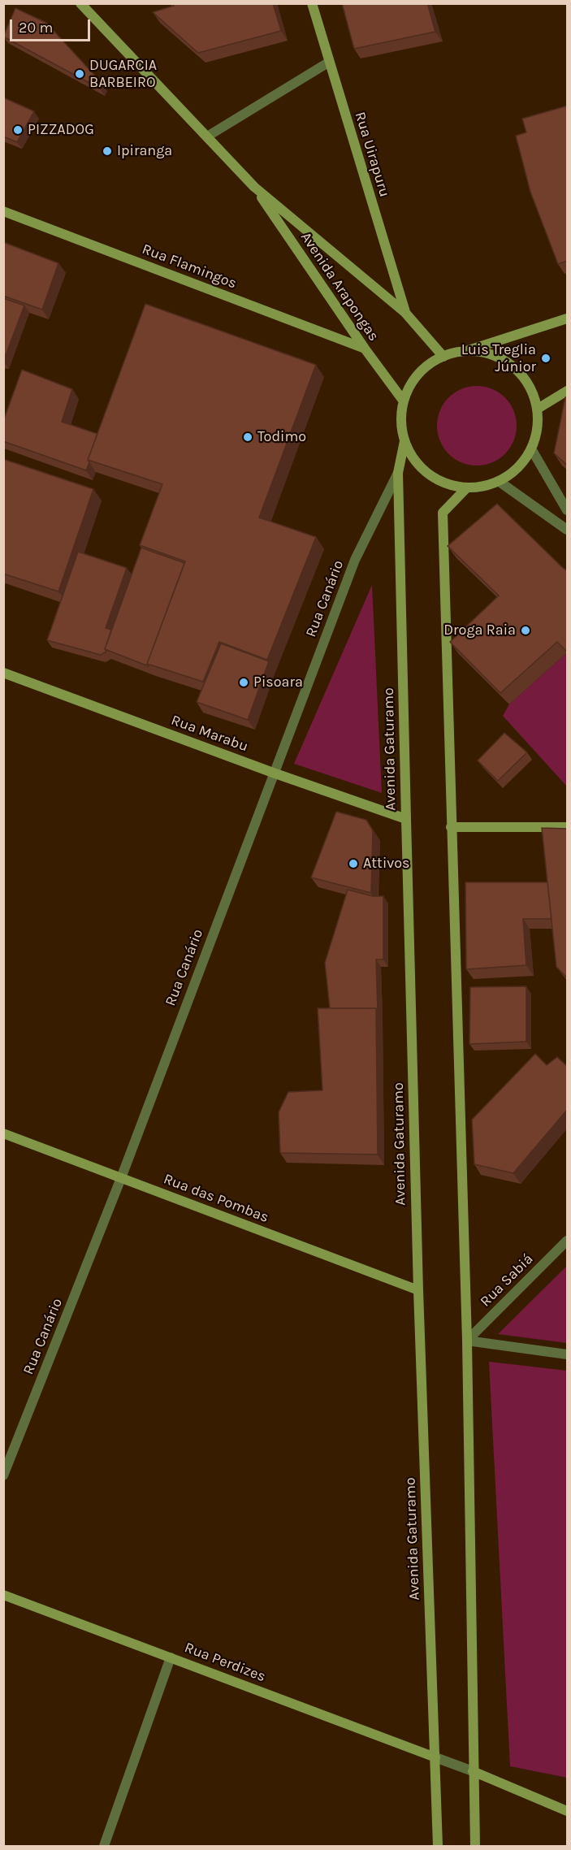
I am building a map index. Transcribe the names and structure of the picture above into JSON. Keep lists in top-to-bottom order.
{
  "streets": {
    "main road": [
      "Rua Uirapuru",
      "Rua Flamingos",
      "Avenida Arapongas",
      "Rua Marabu",
      "Avenida Gaturamo",
      "Rua das Pombas",
      "Rua Perdizes"
    ],
    "street": ["Rua Canário", "Rua Sabiá"]
  },
  "crossings": [
    ["Rua Uirapuru", "Avenida Arapongas"],
    ["Rua Flamingos", "Avenida Arapongas"],
    ["Avenida Arapongas", "Avenida Gaturamo"],
    ["Rua Canário", "Rua Marabu"],
    ["Rua Canário", "Avenida Gaturamo"],
    ["Rua Canário", "Rua das Pombas"],
    ["Rua Marabu", "Avenida Gaturamo"],
    ["Avenida Gaturamo", "Rua das Pombas"],
    ["Avenida Gaturamo", "Rua Perdizes"]
  ],
  "places": [
    "DUGARCIA BARBEIRO",
    "PIZZADOG",
    "Ipiranga",
    "Luis Treglia Júnior",
    "Todimo",
    "Droga Raia",
    "Pisoara",
    "Attivos"
  ],
  "scale_bar": "20 m"
}
